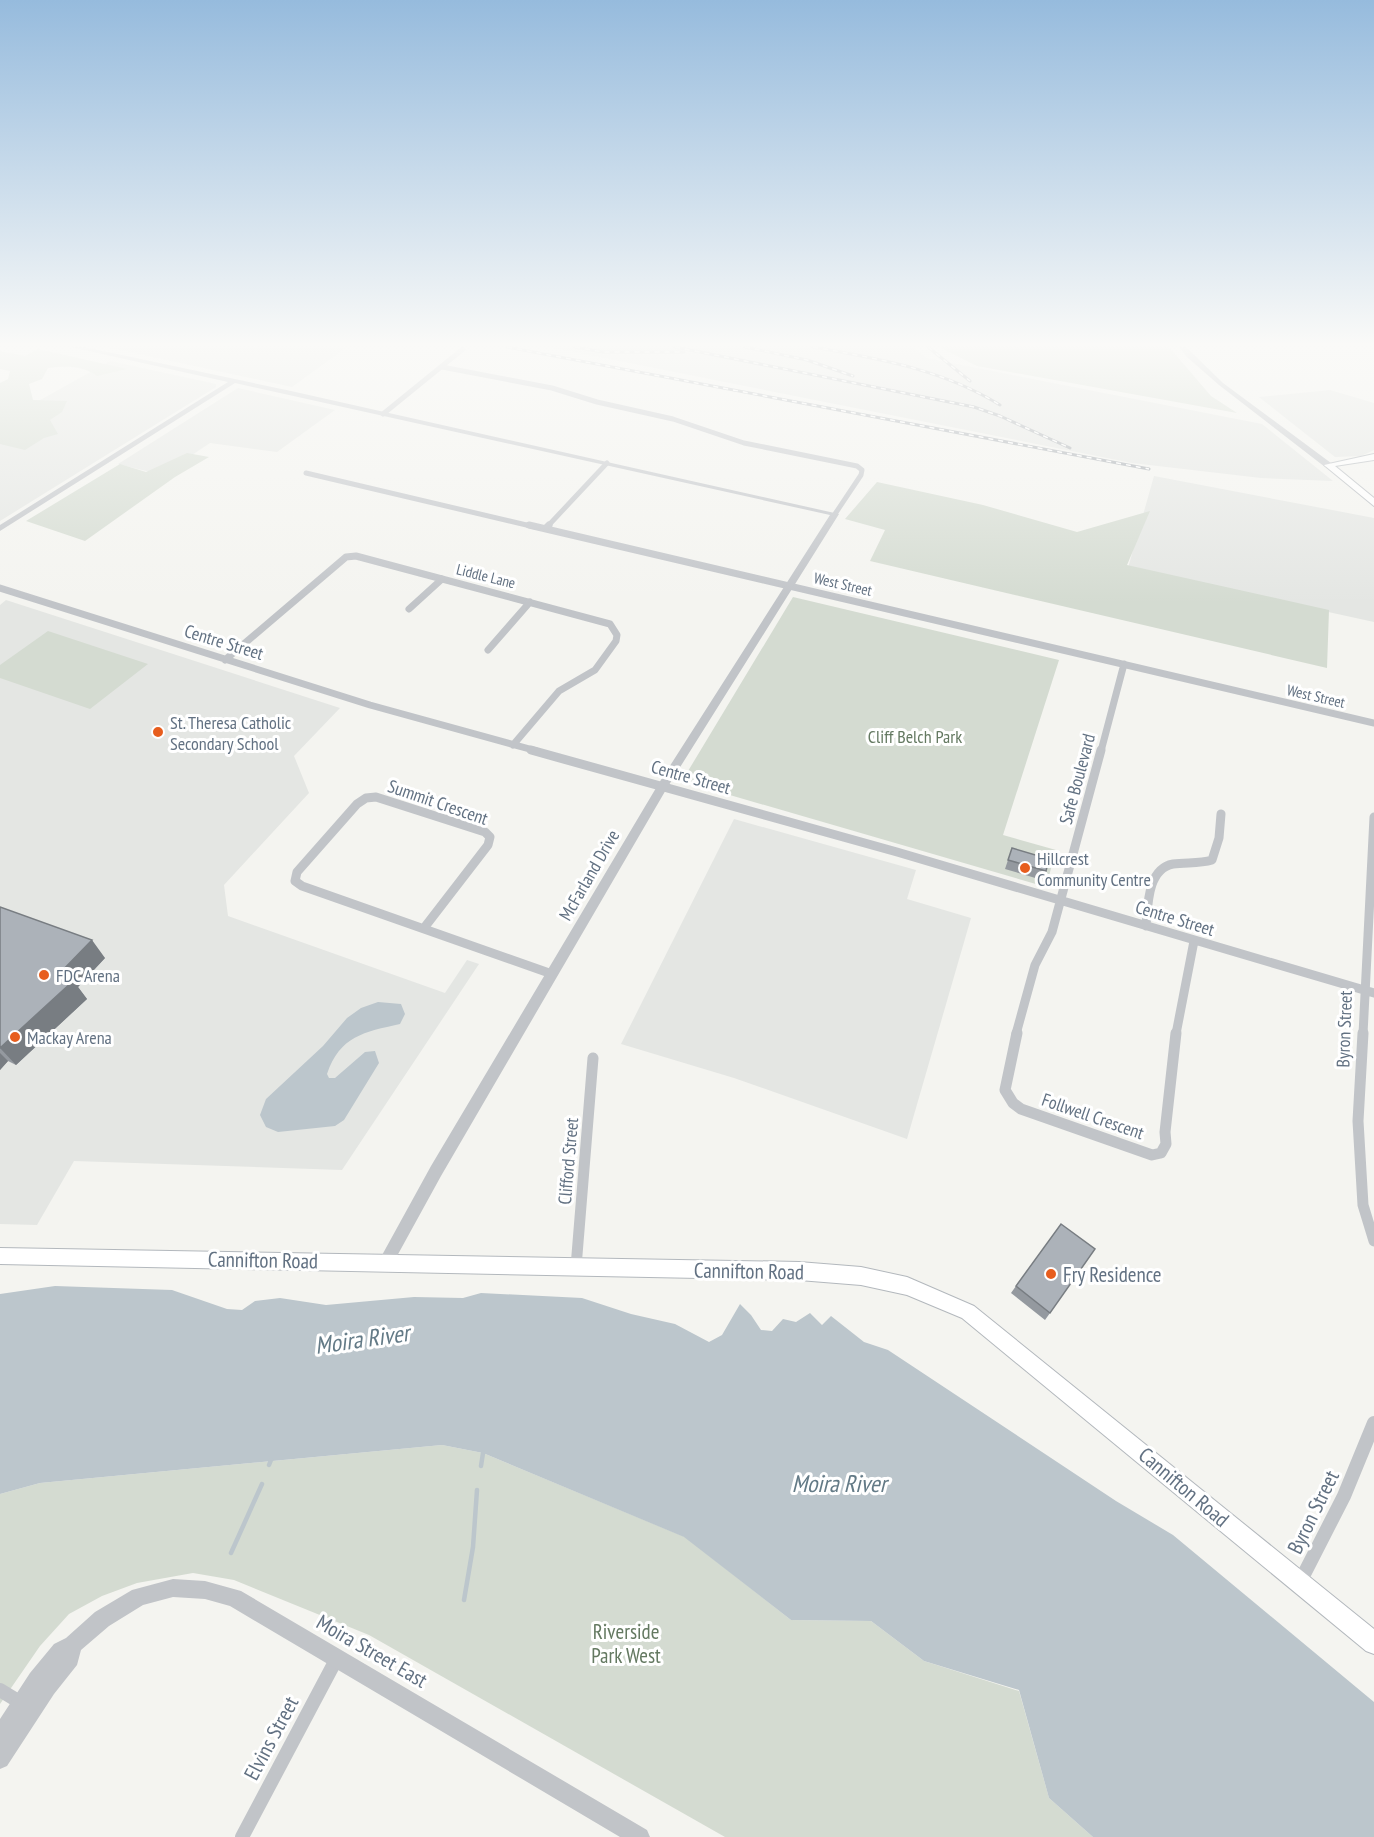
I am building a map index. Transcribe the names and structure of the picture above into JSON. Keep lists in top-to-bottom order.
{
  "streets": {
    "main road": ["Cannifton Road"],
    "street": [
      "Liddle Lane",
      "West Street",
      "Centre Street",
      "Safe Boulevard",
      "Summit Crescent",
      "McFarland Drive",
      "Byron Street",
      "Follwell Crescent",
      "Clifford Street",
      "Moira Street East",
      "Elvins Street"
    ]
  },
  "crossings": [
    ["Liddle Lane", "Centre Street"],
    ["West Street", "Safe Boulevard"],
    ["West Street", "McFarland Drive"],
    ["Centre Street", "Safe Boulevard"],
    ["Centre Street", "McFarland Drive"],
    ["Centre Street", "Byron Street"],
    ["Centre Street", "Follwell Crescent"],
    ["Safe Boulevard", "Follwell Crescent"],
    ["Summit Crescent", "McFarland Drive"],
    ["McFarland Drive", "Cannifton Road"],
    ["Byron Street", "Cannifton Road"],
    ["Clifford Street", "Cannifton Road"],
    ["Moira Street East", "Elvins Street"]
  ],
  "water": ["Moira River"],
  "parks": ["Cliff Belch Park", "Riverside Park West"],
  "places": [
    "St. Theresa Catholic Secondary School",
    "Hillcrest Community Centre",
    "FDC Arena",
    "Mackay Arena",
    "Fry Residence"
  ]
}
